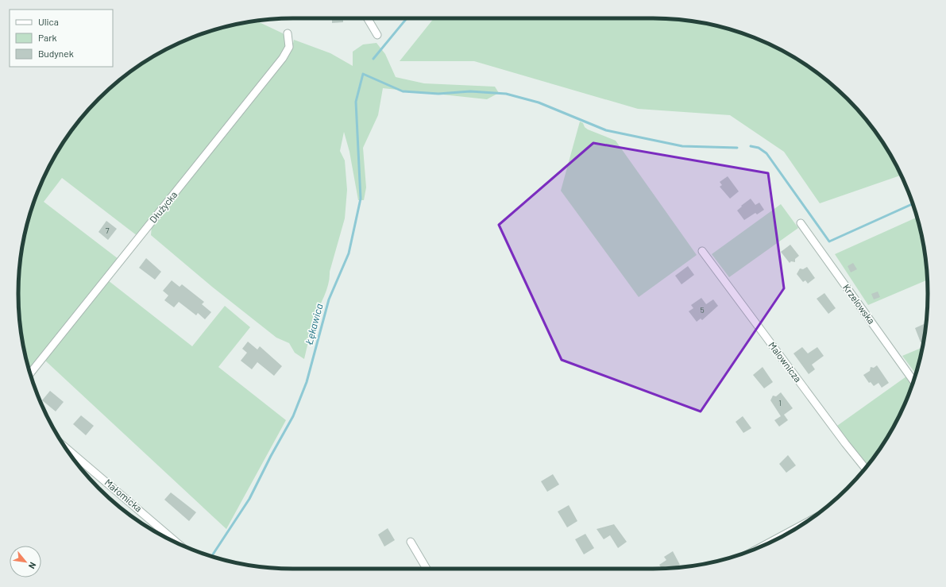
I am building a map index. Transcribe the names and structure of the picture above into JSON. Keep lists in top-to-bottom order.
{
  "streets": {
    "street": [
      "Dłużycka",
      "Krzelowska",
      "Malownicza",
      "Małomicka"
    ]
  },
  "water": ["Łękawica"],
  "house_numbers": ["7", "5", "1"],
  "legend": ["Ulica", "Park", "Budynek"],
  "north": "bottom right"
}
